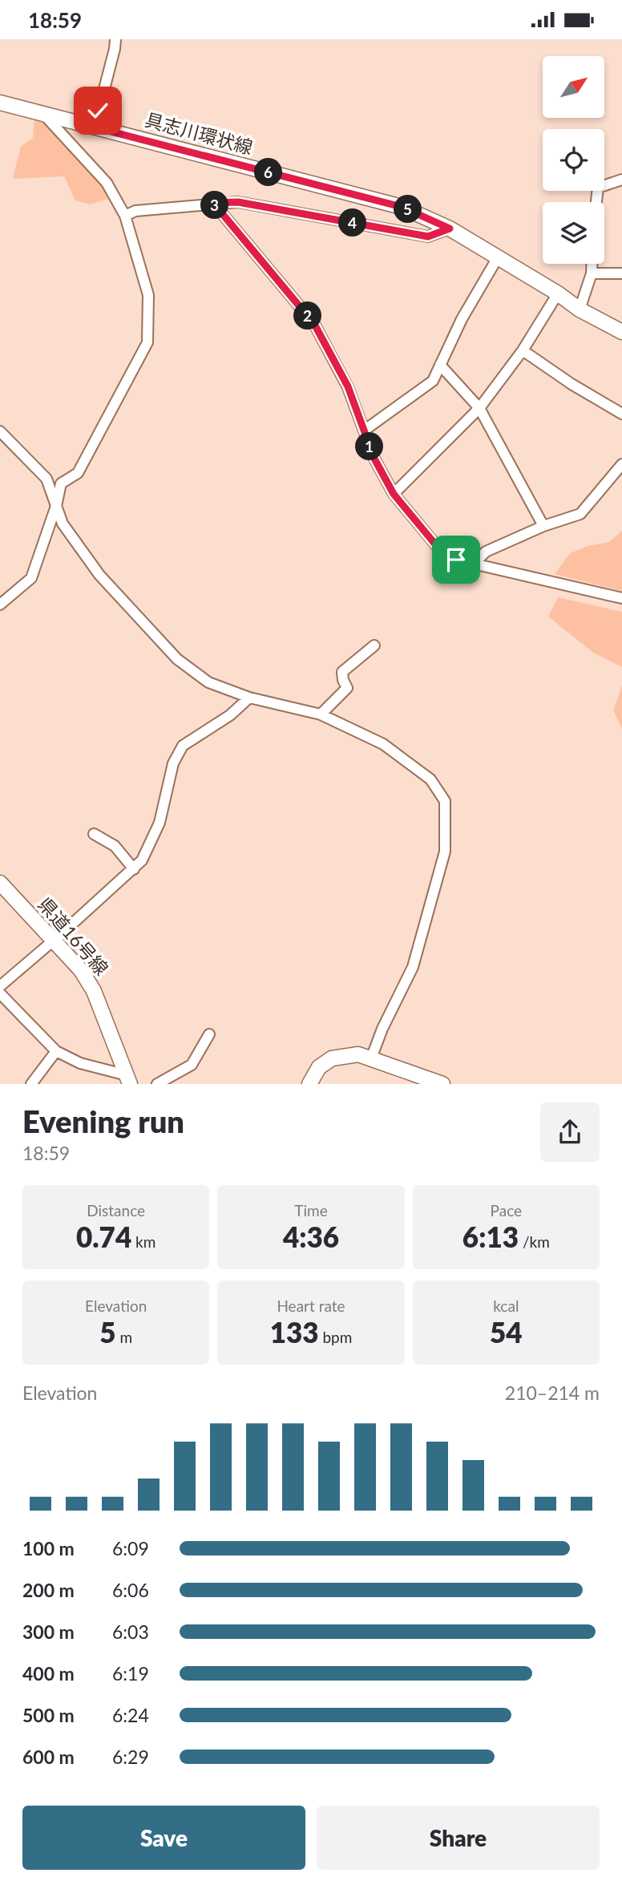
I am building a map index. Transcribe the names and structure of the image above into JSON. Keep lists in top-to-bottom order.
{
  "streets": {
    "main road": ["具志川環状線", "県道16号線"]
  },
  "north": "top right",
  "page": {
    "status": "18:59",
    "pins": [
      "6",
      "3",
      "5",
      "4",
      "2",
      "1"
    ],
    "heading": ["Evening run", "18:59"],
    "stats": [
      ["Distance", "0.74 km"],
      ["Time", "4:36"],
      ["Pace", "6:13 /km"],
      ["Elevation", "5 m"],
      ["Heart rate", "133 bpm"],
      ["kcal", "54"]
    ],
    "chart": ["Elevation", "210–214 m"],
    "list": [
      {
        "name": "100 m",
        "note": "6:09"
      },
      {
        "name": "200 m",
        "note": "6:06"
      },
      {
        "name": "300 m",
        "note": "6:03"
      },
      {
        "name": "400 m",
        "note": "6:19"
      },
      {
        "name": "500 m",
        "note": "6:24"
      },
      {
        "name": "600 m",
        "note": "6:29"
      }
    ],
    "buttons": ["Save", "Share"]
  }
}
